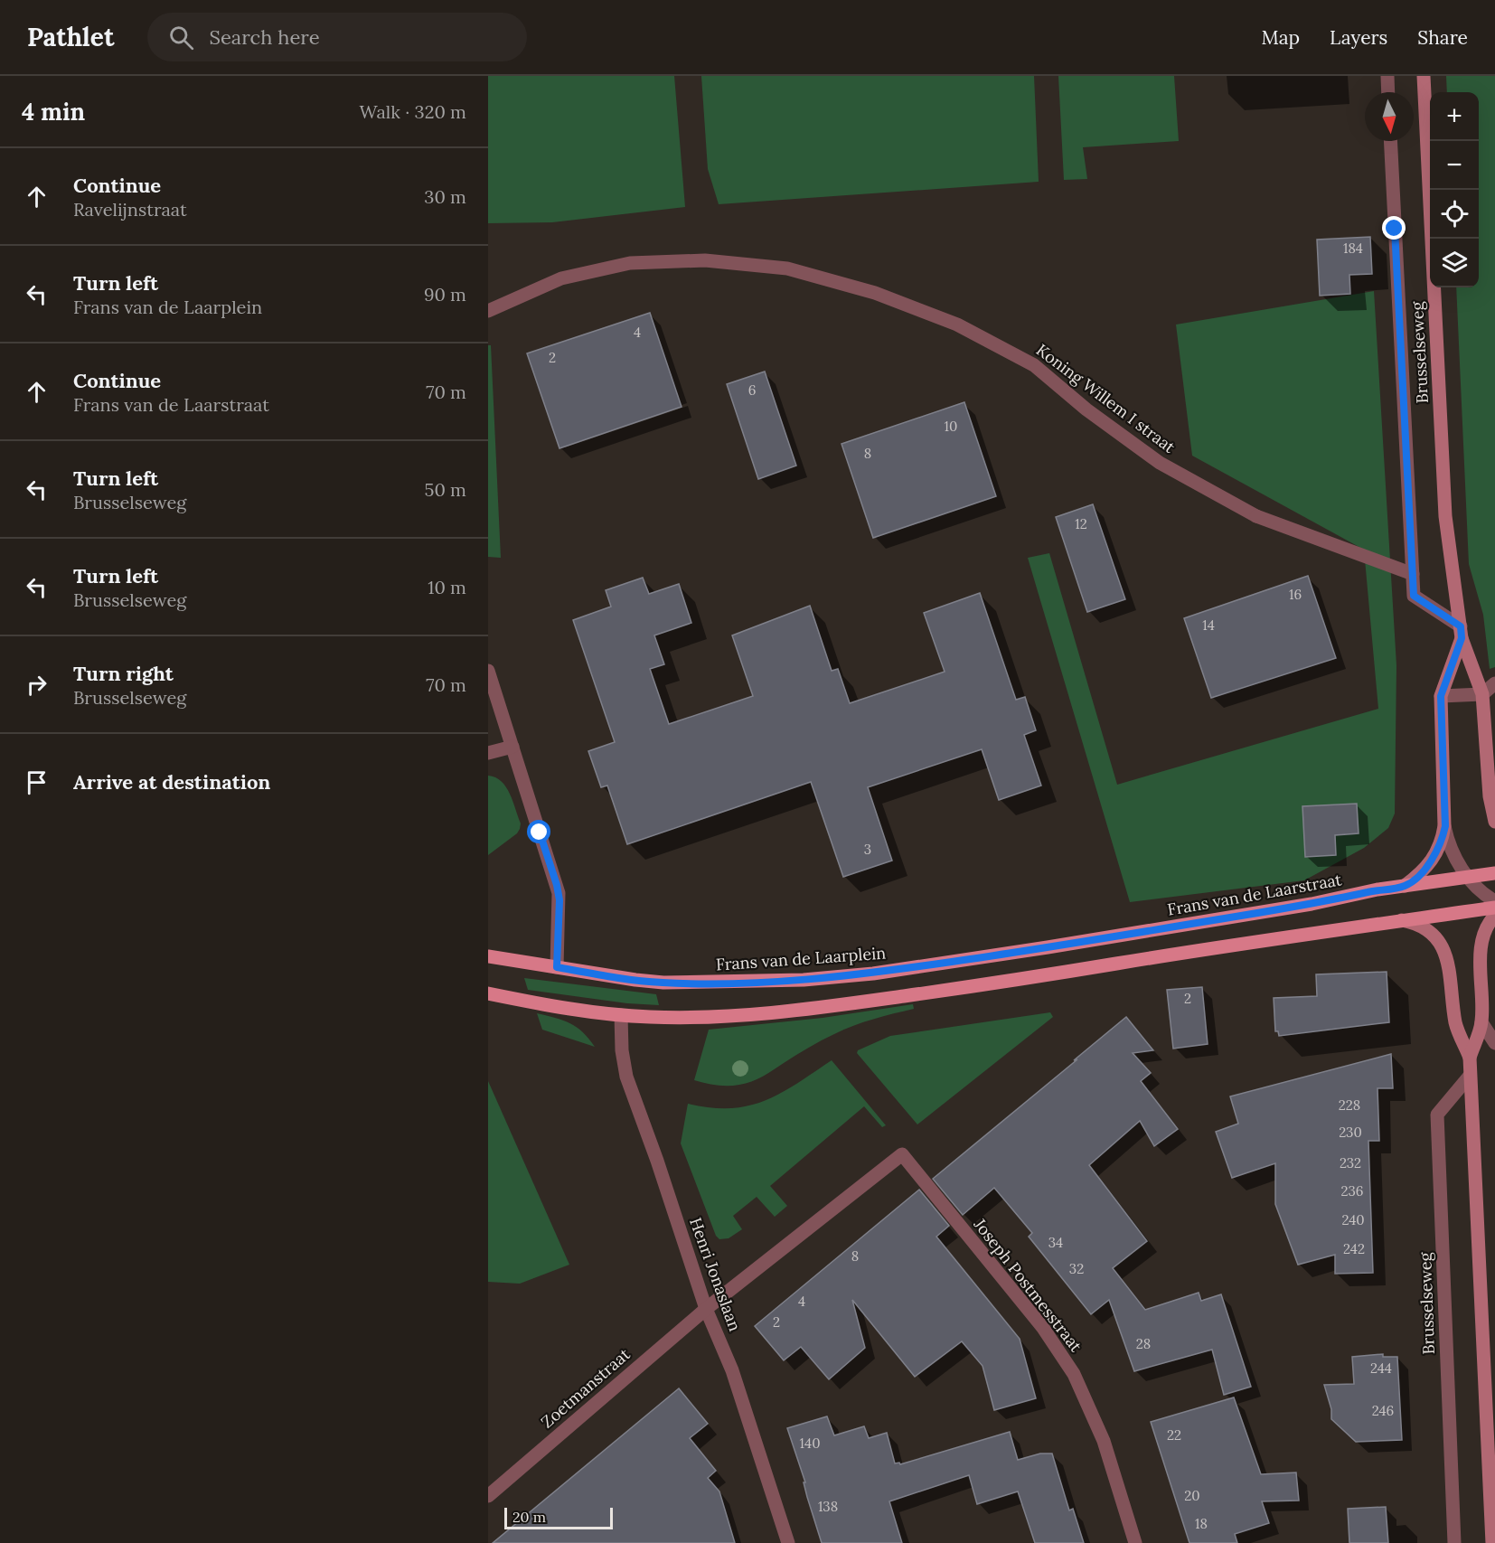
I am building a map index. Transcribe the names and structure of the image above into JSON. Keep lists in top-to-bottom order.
{
  "streets": {
    "main road": ["Frans van de Laarstraat", "Frans van de Laarplein"],
    "street": [
      "Brusselseweg",
      "Koning Willem I straat",
      "Henri Jonaslaan",
      "Joseph Postmesstraat",
      "Zoetmanstraat"
    ]
  },
  "crossings": [
    ["Brusselseweg", "Koning Willem I straat"],
    ["Brusselseweg", "Frans van de Laarstraat"],
    ["Frans van de Laarstraat", "Frans van de Laarplein"],
    ["Henri Jonaslaan", "Joseph Postmesstraat"],
    ["Henri Jonaslaan", "Zoetmanstraat"],
    ["Joseph Postmesstraat", "Zoetmanstraat"]
  ],
  "house_numbers": [
    "184",
    "4",
    "2",
    "6",
    "10",
    "8",
    "12",
    "16",
    "14",
    "3",
    "2",
    "228",
    "230",
    "232",
    "236",
    "240",
    "34",
    "242",
    "8",
    "32",
    "4",
    "2",
    "28",
    "244",
    "246",
    "22",
    "140",
    "20",
    "138",
    "18"
  ],
  "scale_bar": "20 m",
  "north": "bottom",
  "page": {
    "header": "Pathlet",
    "search": "Search here",
    "nav": ["Map", "Layers", "Share"],
    "heading": ["4 min", "Walk · 320 m"],
    "map_buttons": ["+", "−"],
    "list": [
      ["Continue", "Ravelijnstraat", "30 m"],
      ["Turn left", "Frans van de Laarplein", "90 m"],
      ["Continue", "Frans van de Laarstraat", "70 m"],
      ["Turn left", "Brusselseweg", "50 m"],
      ["Turn left", "Brusselseweg", "10 m"],
      ["Turn right", "Brusselseweg", "70 m"],
      "Arrive at destination"
    ],
    "scale": "20 m"
  }
}
